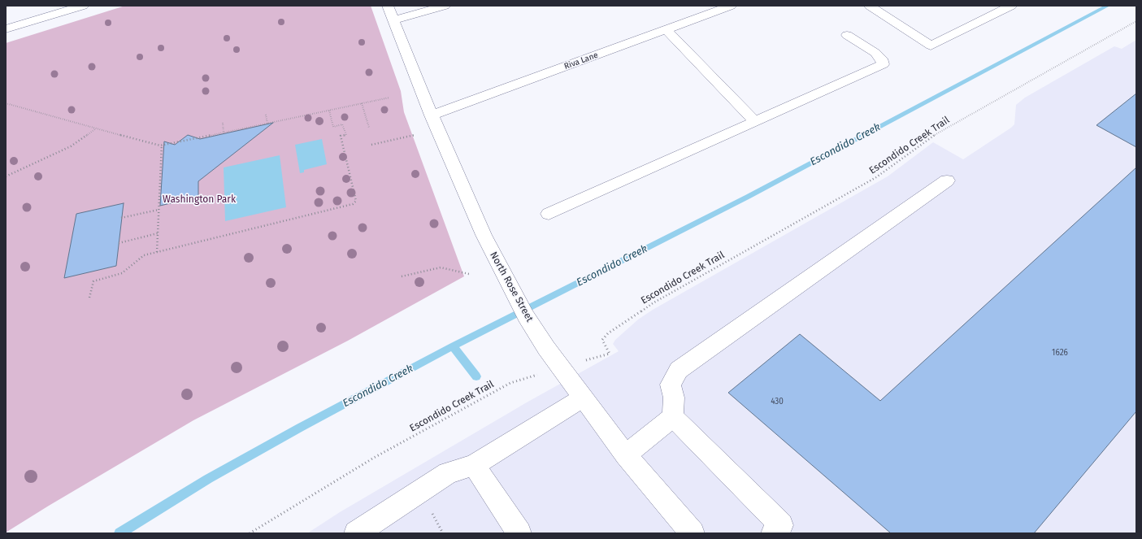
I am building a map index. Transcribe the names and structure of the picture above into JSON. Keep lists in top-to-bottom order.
{
  "streets": {
    "street": ["Riva Lane", "North Rose Street"],
    "path": ["Escondido Creek Trail"]
  },
  "crossings": [
    ["Riva Lane", "North Rose Street"],
    ["Escondido Creek Trail", "North Rose Street"]
  ],
  "water": ["Escondido Creek"],
  "parks": ["Washington Park"],
  "house_numbers": ["1626", "430"]
}
